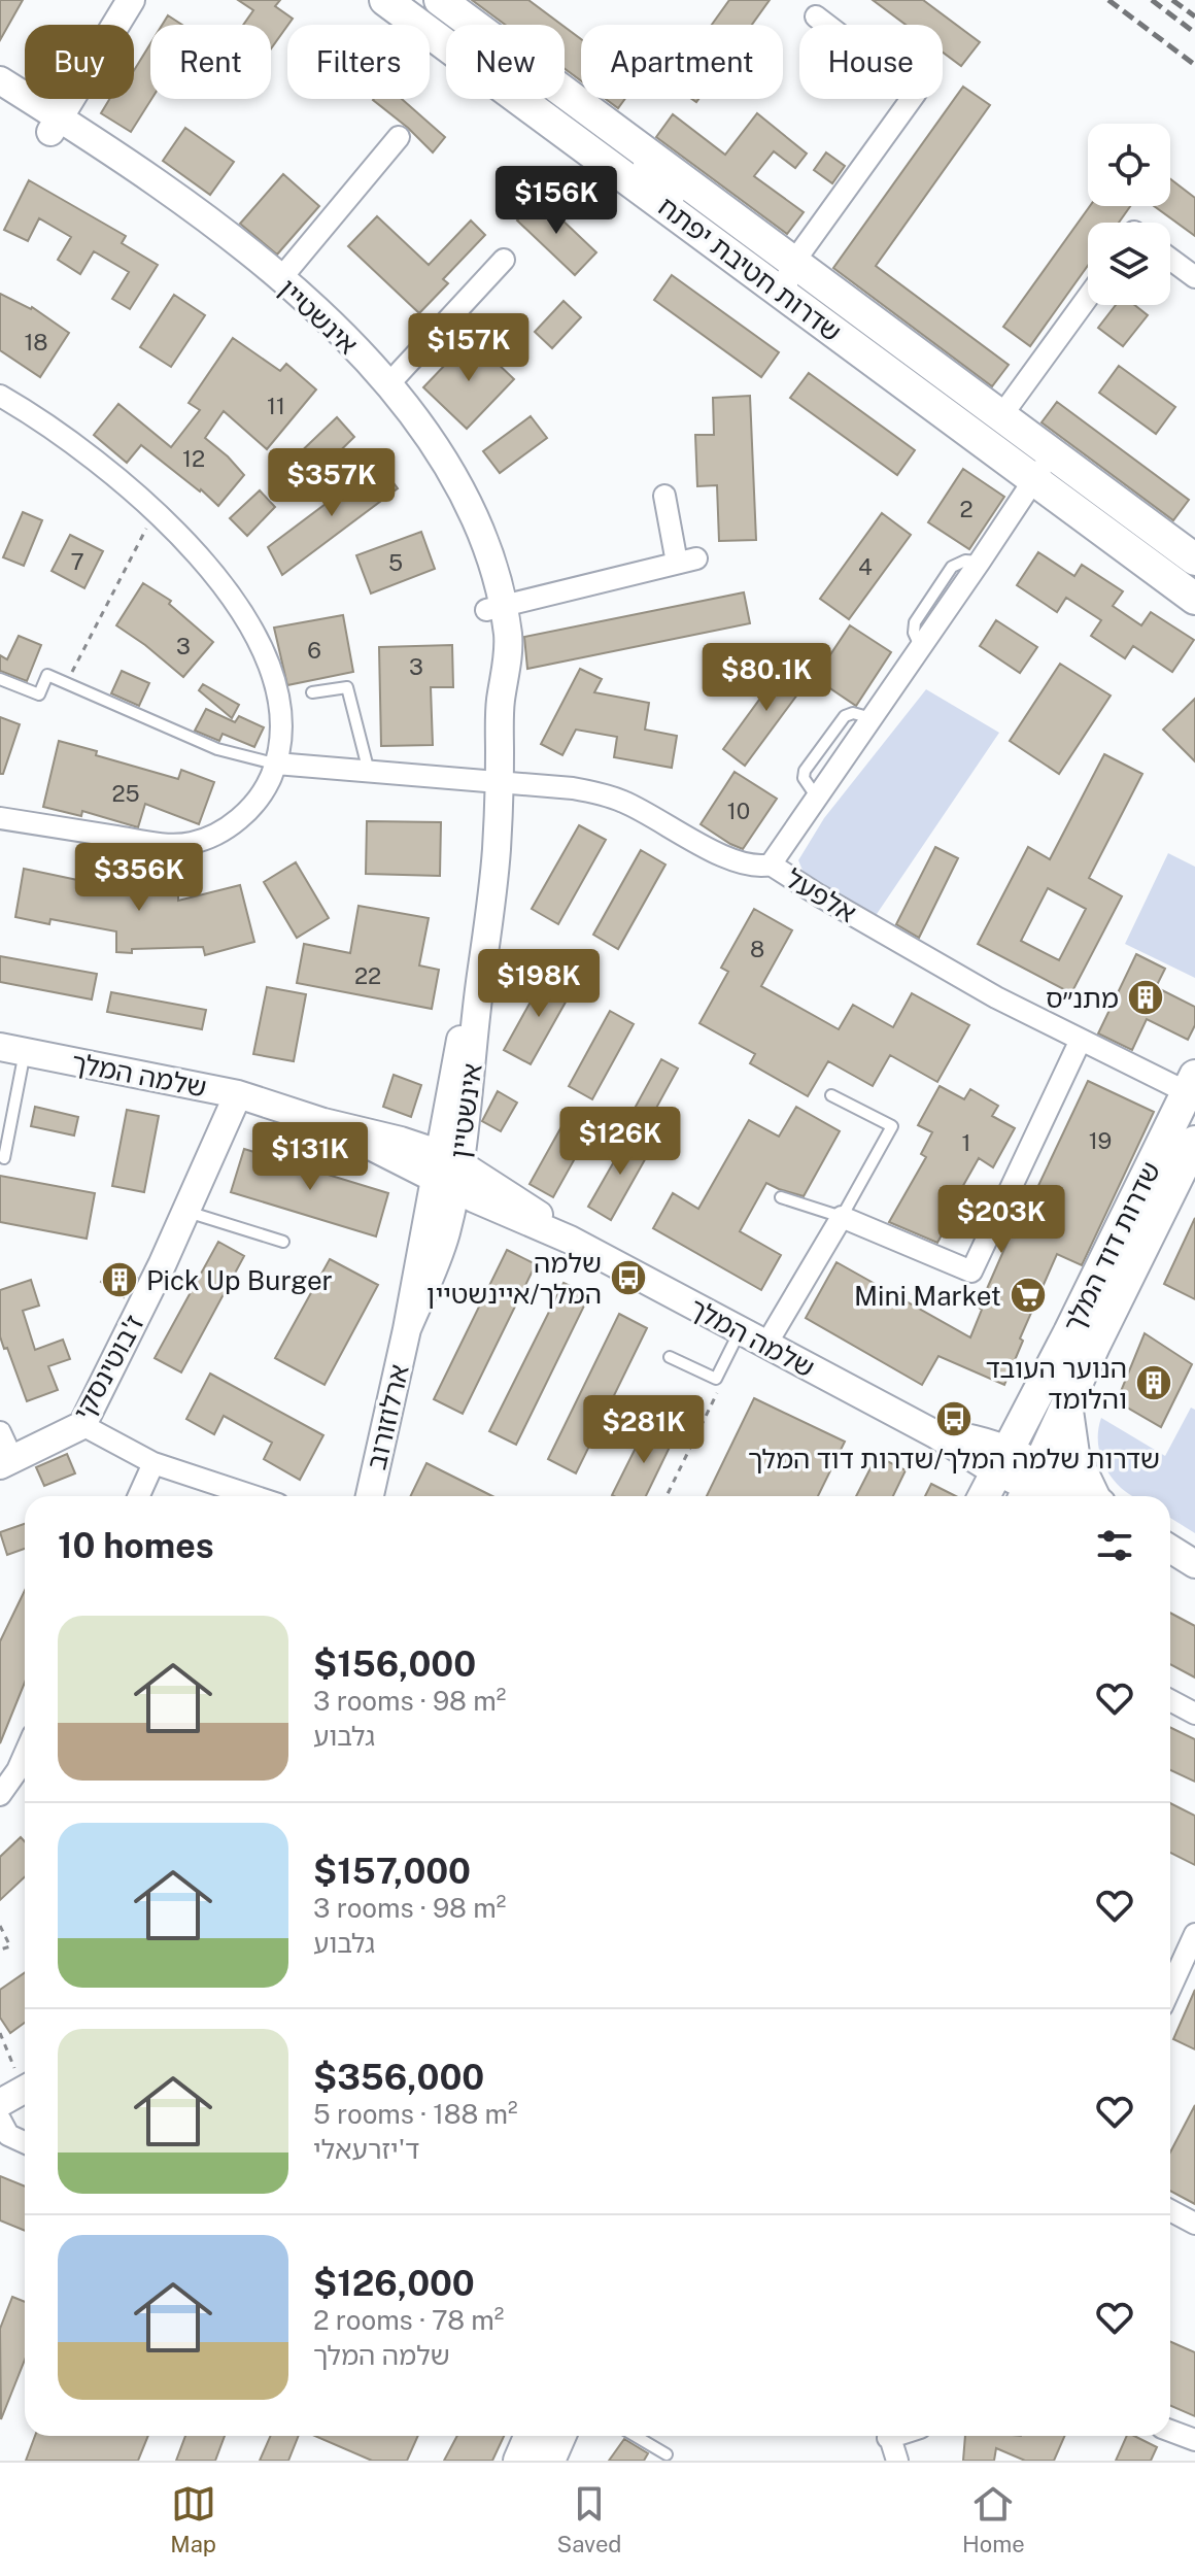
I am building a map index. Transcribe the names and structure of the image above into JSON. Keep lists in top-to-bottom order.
{
  "streets": {
    "main road": ["שדרות חטיבת יפתח", "שדרות דוד המלך"],
    "street": [
      "אינשטיין",
      "אלפעל",
      "שלמה המלך",
      "ז'בוטינסקי",
      "ארלוזורוב"
    ]
  },
  "crossings": [
    ["אינשטיין", "אלפעל"],
    ["אינשטיין", "שלמה המלך"],
    ["אינשטיין", "ארלוזורוב"],
    ["אלפעל", "שדרות דוד המלך"],
    ["שלמה המלך", "שדרות דוד המלך"],
    ["שלמה המלך", "ז'בוטינסקי"],
    ["שלמה המלך", "ארלוזורוב"]
  ],
  "places": {
    "building": ["מתנ״ס", "Pick Up Burger", "הנוער העובד והלומד"],
    "bus stop": ["שלמה המלך/איינשטיין", "שדרות שלמה המלך/שדרות דוד המלך"],
    "supermarket": ["Mini Market"]
  },
  "house_numbers": [
    "18",
    "11",
    "12",
    "2",
    "7",
    "5",
    "4",
    "3",
    "6",
    "3",
    "25",
    "10",
    "8",
    "22",
    "19",
    "1"
  ],
  "page": {
    "chip": [
      "Buy",
      "Rent",
      "Filters",
      "New",
      "Apartment",
      "House"
    ],
    "price": [
      "$156K",
      "$157K",
      "$357K",
      "$80.1K",
      "$356K",
      "$198K",
      "$126K",
      "$131K",
      "$203K",
      "$281K"
    ],
    "heading": "10 homes",
    "list": [
      {
        "name": "$156,000",
        "note": "3 rooms · 98 m² · גלבוע"
      },
      {
        "name": "$157,000",
        "note": "3 rooms · 98 m² · גלבוע"
      },
      {
        "name": "$356,000",
        "note": "5 rooms · 188 m² · ד'יזרעאלי"
      },
      {
        "name": "$126,000",
        "note": "2 rooms · 78 m² · שלמה המלך"
      }
    ],
    "tabs": ["Map", "Saved", "Home"]
  }
}
